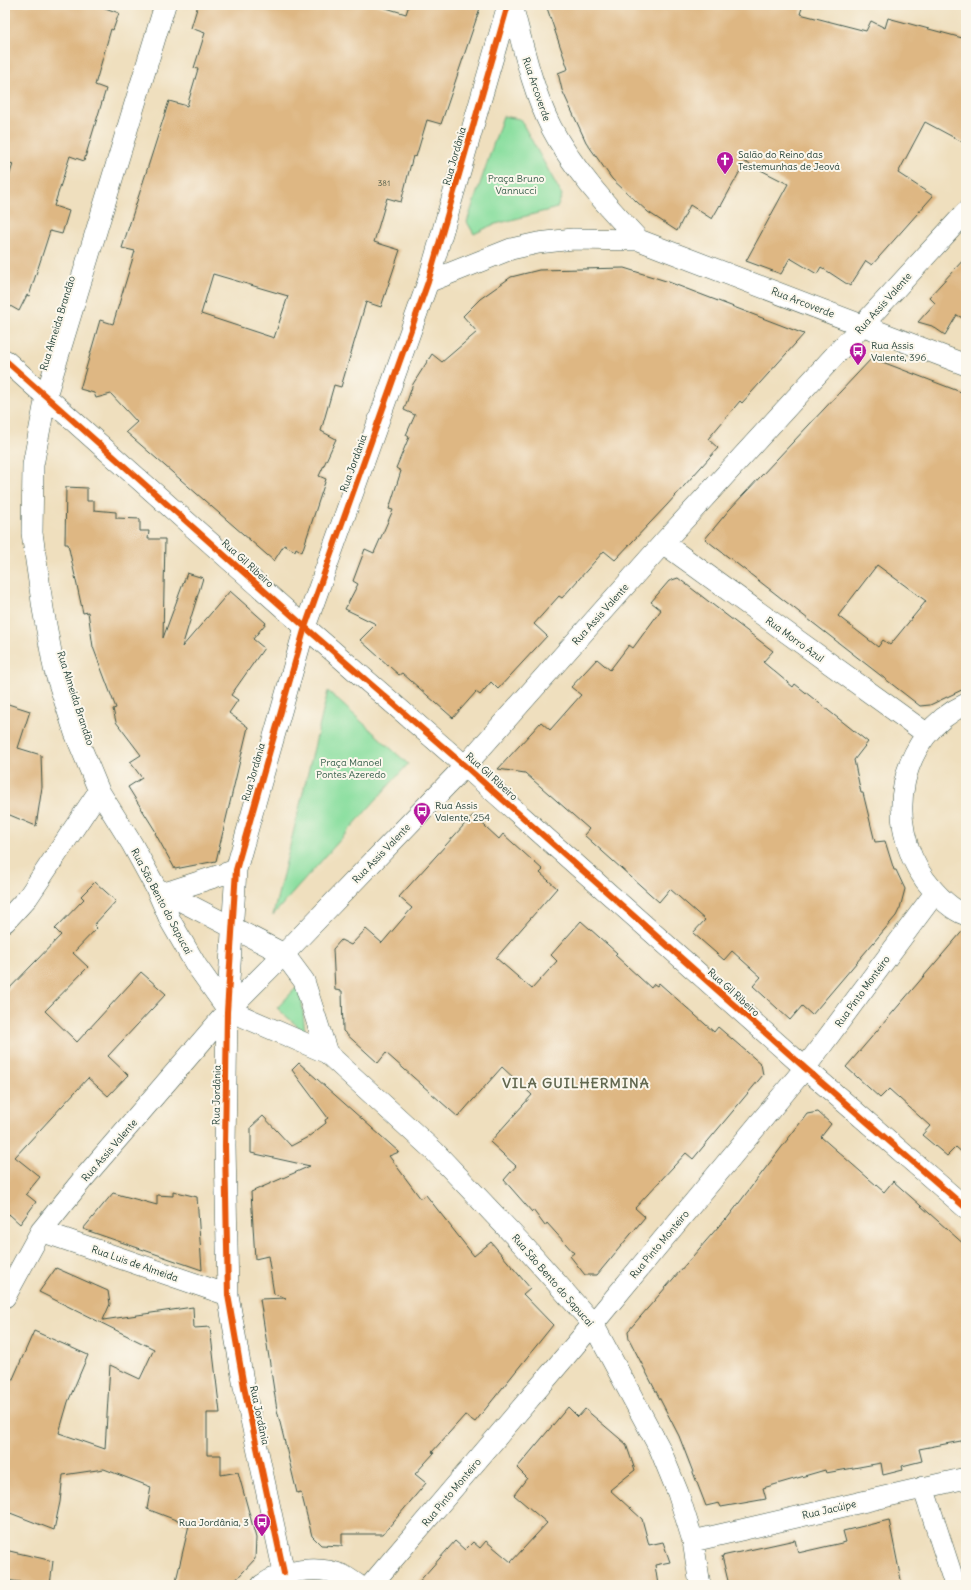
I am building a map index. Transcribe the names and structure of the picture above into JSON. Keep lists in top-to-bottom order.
{
  "streets": {
    "street": [
      "Rua Arcoverde",
      "Rua Jordânia",
      "Rua Assis Valente",
      "Rua Almeida Brandão",
      "Rua Gil Ribeiro",
      "Rua Morro Azul",
      "Rua São Bento do Sapucaí",
      "Rua Pinto Monteiro",
      "Rua Luis de Almeida",
      "Rua Jacúipe"
    ]
  },
  "crossings": [
    ["Rua Arcoverde", "Rua Jordânia"],
    ["Rua Arcoverde", "Rua Assis Valente"],
    ["Rua Jordânia", "Rua Assis Valente"],
    ["Rua Jordânia", "Rua Gil Ribeiro"],
    ["Rua Jordânia", "Rua São Bento do Sapucaí"],
    ["Rua Jordânia", "Rua Luis de Almeida"],
    ["Rua Assis Valente", "Rua Gil Ribeiro"],
    ["Rua Assis Valente", "Rua Morro Azul"],
    ["Rua Assis Valente", "Rua São Bento do Sapucaí"],
    ["Rua Assis Valente", "Rua Luis de Almeida"],
    ["Rua Almeida Brandão", "Rua Gil Ribeiro"],
    ["Rua Almeida Brandão", "Rua São Bento do Sapucaí"],
    ["Rua Gil Ribeiro", "Rua Pinto Monteiro"],
    ["Rua São Bento do Sapucaí", "Rua Pinto Monteiro"],
    ["Rua São Bento do Sapucaí", "Rua Jacúipe"]
  ],
  "districts": ["VILA GUILHERMINA"],
  "parks": ["Praça Bruno Vannucci", "Praça Manoel Pontes Azeredo"],
  "places": {
    "church": ["Salão do Reino das Testemunhas de Jeová"],
    "bus stop": ["Rua Assis Valente, 396", "Rua Assis Valente, 254", "Rua Jordânia, 3"]
  },
  "house_numbers": ["381"]
}
